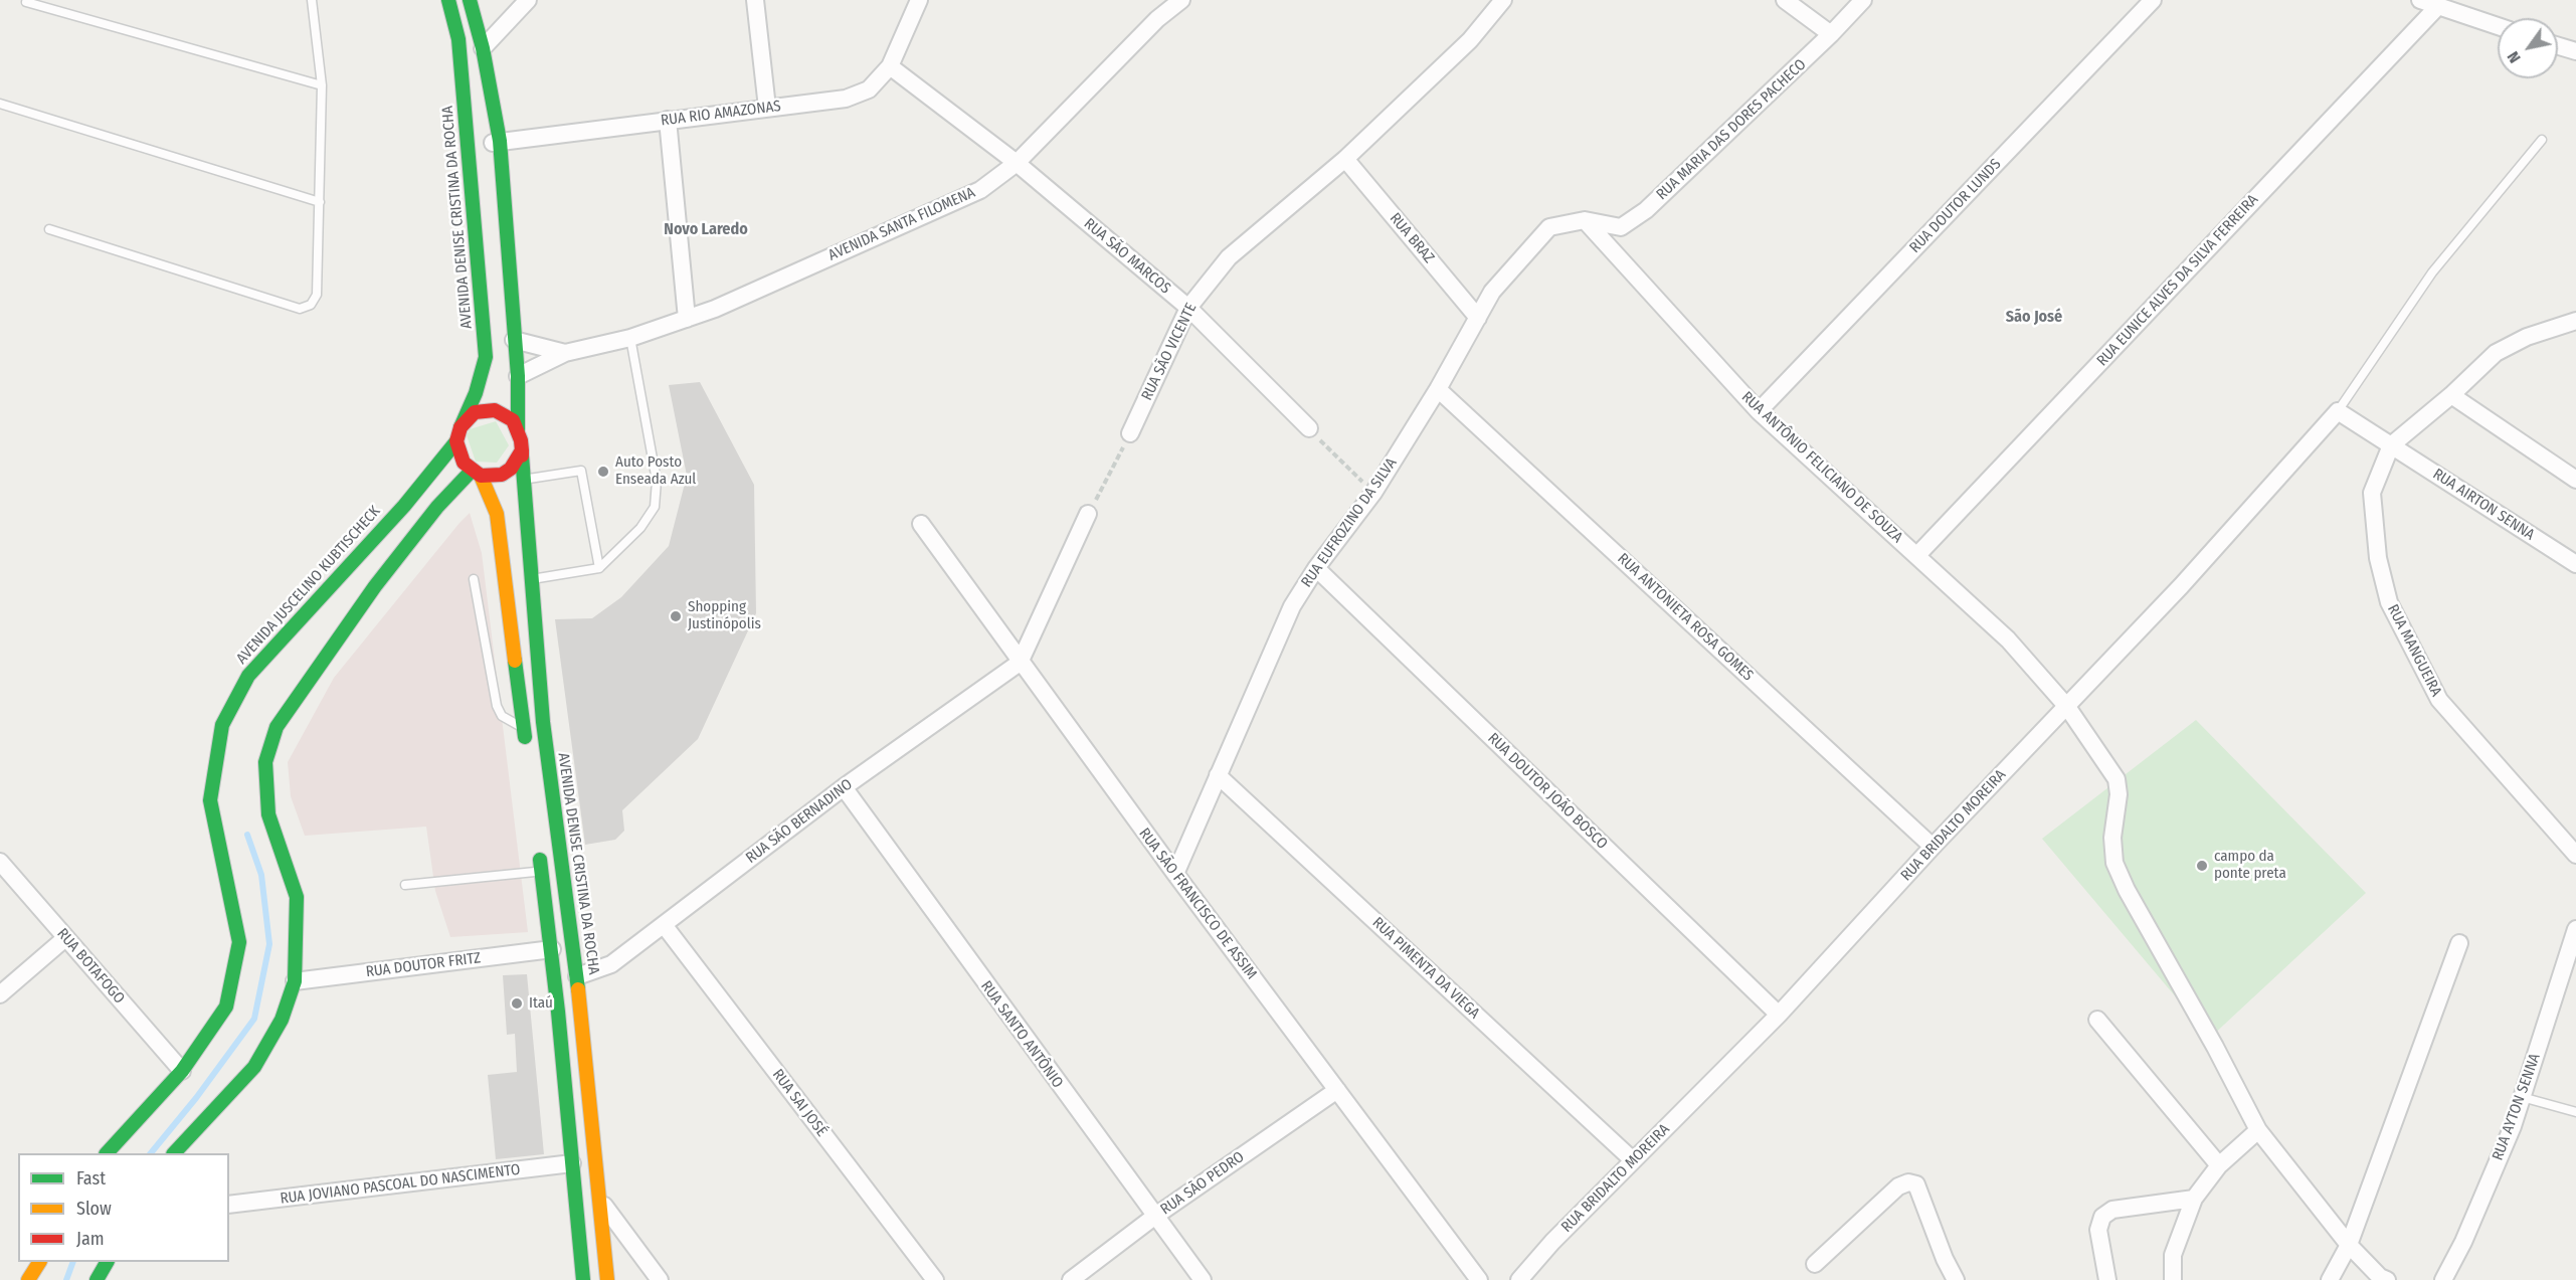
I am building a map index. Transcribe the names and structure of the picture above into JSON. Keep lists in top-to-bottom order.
{
  "streets": {
    "main road": ["AVENIDA DENISE CRISTINA DA ROCHA", "AVENIDA JUSCELINO KUBTISCHECK"],
    "street": [
      "RUA RIO AMAZONAS",
      "RUA MARIA DAS DORES PACHECO",
      "RUA DOUTOR LUNDS",
      "AVENIDA SANTA FILOMENA",
      "RUA BRAZ",
      "RUA SÃO MARCOS",
      "RUA EUNICE ALVES DA SILVA FERREIRA",
      "RUA SÃO VICENTE",
      "RUA ANTÔNIO FELICIANO DE SOUZA",
      "RUA AIRTON SENNA",
      "RUA EUFROZINO DA SILVA",
      "RUA ANTONIETA ROSA GOMES",
      "RUA MANGUEIRA",
      "RUA DOUTOR JOÃO BOSCO",
      "RUA SÃO BERNADINO",
      "RUA BRIDALTO MOREIRA",
      "RUA SÃO FRANCISCO DE ASSIM",
      "RUA DOUTOR FRITZ",
      "RUA BOTAFOGO",
      "RUA PIMENTA DA VIEGA",
      "RUA SANTO ANTÔNIO",
      "RUA SAI JOSÉ",
      "RUA AYTON SENNA",
      "RUA SÃO PEDRO",
      "RUA JOVIANO PASCOAL DO NASCIMENTO"
    ]
  },
  "crossings": [
    ["RUA RIO AMAZONAS", "AVENIDA DENISE CRISTINA DA ROCHA"],
    ["RUA RIO AMAZONAS", "RUA SÃO MARCOS"],
    ["RUA MARIA DAS DORES PACHECO", "RUA ANTÔNIO FELICIANO DE SOUZA"],
    ["RUA MARIA DAS DORES PACHECO", "RUA EUFROZINO DA SILVA"],
    ["RUA DOUTOR LUNDS", "RUA ANTÔNIO FELICIANO DE SOUZA"],
    ["AVENIDA DENISE CRISTINA DA ROCHA", "AVENIDA JUSCELINO KUBTISCHECK"],
    ["AVENIDA DENISE CRISTINA DA ROCHA", "RUA SÃO BERNADINO"],
    ["AVENIDA SANTA FILOMENA", "RUA SÃO MARCOS"],
    ["RUA BRAZ", "RUA SÃO VICENTE"],
    ["RUA BRAZ", "RUA EUFROZINO DA SILVA"],
    ["RUA SÃO MARCOS", "RUA SÃO VICENTE"],
    ["RUA EUNICE ALVES DA SILVA FERREIRA", "RUA ANTÔNIO FELICIANO DE SOUZA"],
    ["RUA ANTÔNIO FELICIANO DE SOUZA", "RUA EUFROZINO DA SILVA"],
    ["RUA ANTÔNIO FELICIANO DE SOUZA", "RUA BRIDALTO MOREIRA"],
    ["RUA AIRTON SENNA", "RUA MANGUEIRA"],
    ["RUA EUFROZINO DA SILVA", "RUA ANTONIETA ROSA GOMES"],
    ["RUA EUFROZINO DA SILVA", "RUA DOUTOR JOÃO BOSCO"],
    ["RUA EUFROZINO DA SILVA", "RUA SÃO FRANCISCO DE ASSIM"],
    ["RUA EUFROZINO DA SILVA", "RUA PIMENTA DA VIEGA"],
    ["AVENIDA JUSCELINO KUBTISCHECK", "RUA BOTAFOGO"],
    ["RUA ANTONIETA ROSA GOMES", "RUA BRIDALTO MOREIRA"],
    ["RUA DOUTOR JOÃO BOSCO", "RUA BRIDALTO MOREIRA"],
    ["RUA SÃO BERNADINO", "RUA SÃO FRANCISCO DE ASSIM"],
    ["RUA SÃO BERNADINO", "RUA SANTO ANTÔNIO"],
    ["RUA SÃO BERNADINO", "RUA SAI JOSÉ"],
    ["RUA BRIDALTO MOREIRA", "RUA PIMENTA DA VIEGA"],
    ["RUA SÃO FRANCISCO DE ASSIM", "RUA SÃO PEDRO"],
    ["RUA SANTO ANTÔNIO", "RUA SÃO PEDRO"]
  ],
  "districts": ["Novo Laredo", "São José"],
  "places": [
    "Auto Posto Enseada Azul",
    "Shopping Justinópolis",
    "campo da ponte preta",
    "Itaú"
  ],
  "legend": ["Fast", "Slow", "Jam"],
  "north": "bottom left"
}
